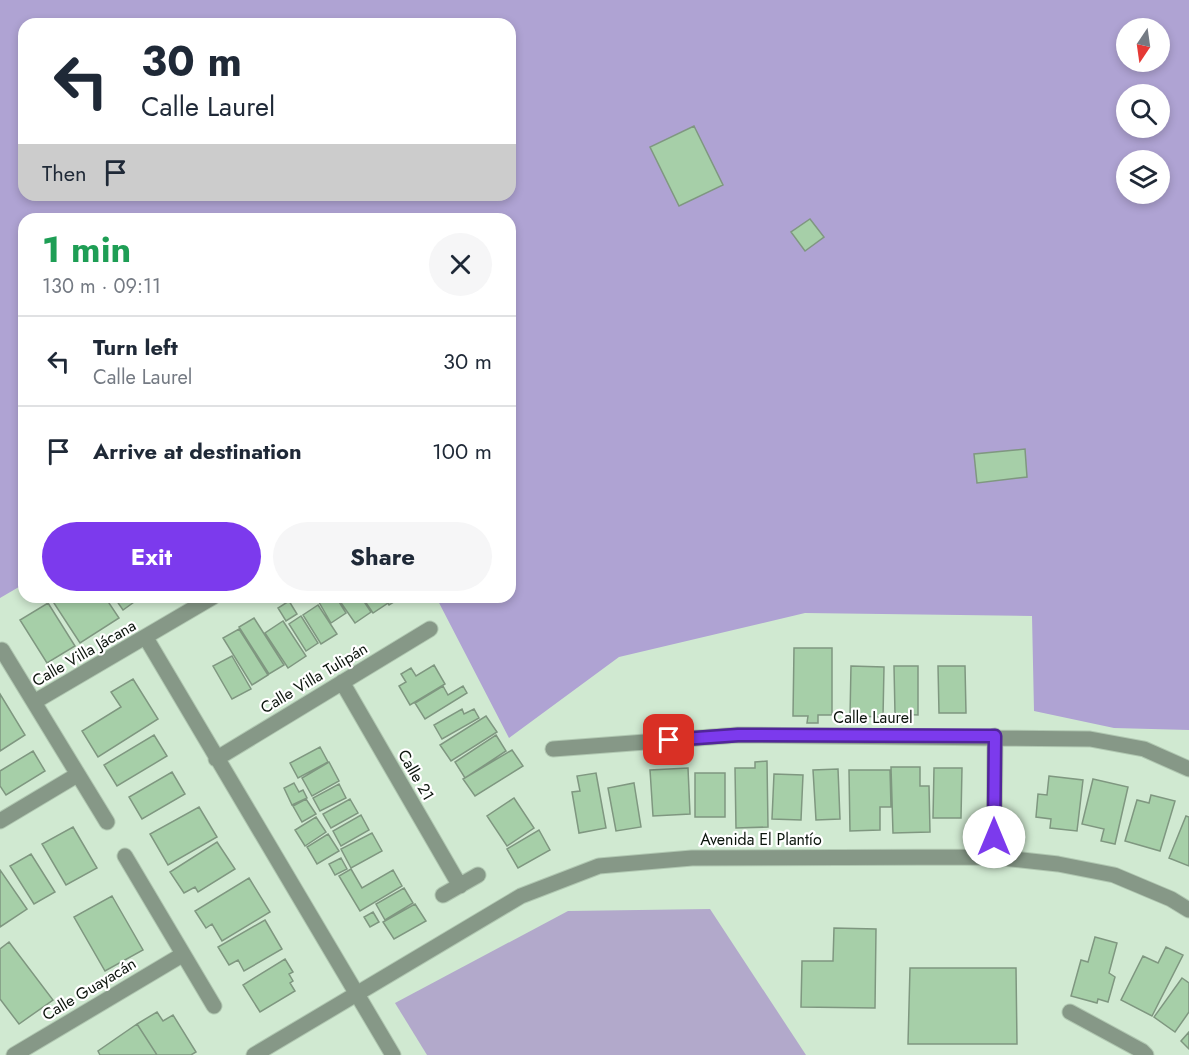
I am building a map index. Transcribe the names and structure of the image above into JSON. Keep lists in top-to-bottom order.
{
  "streets": {
    "street": [
      "Calle Villa Jácana",
      "Calle Villa Tulipán",
      "Calle Laurel",
      "Calle 21",
      "Avenida El Plantío",
      "Calle Guayacán"
    ]
  },
  "crossings": [
    ["Calle Villa Tulipán", "Calle 21"]
  ],
  "north": "bottom",
  "page": {
    "turn": ["30 m", "Calle Laurel"],
    "then": "Then",
    "heading": ["1 min", "130 m · 09:11"],
    "list": [
      {
        "name": "Turn left",
        "note": "Calle Laurel",
        "value": "30 m"
      },
      {
        "name": "Arrive at destination",
        "value": "100 m"
      }
    ],
    "buttons": ["Exit", "Share"]
  }
}
